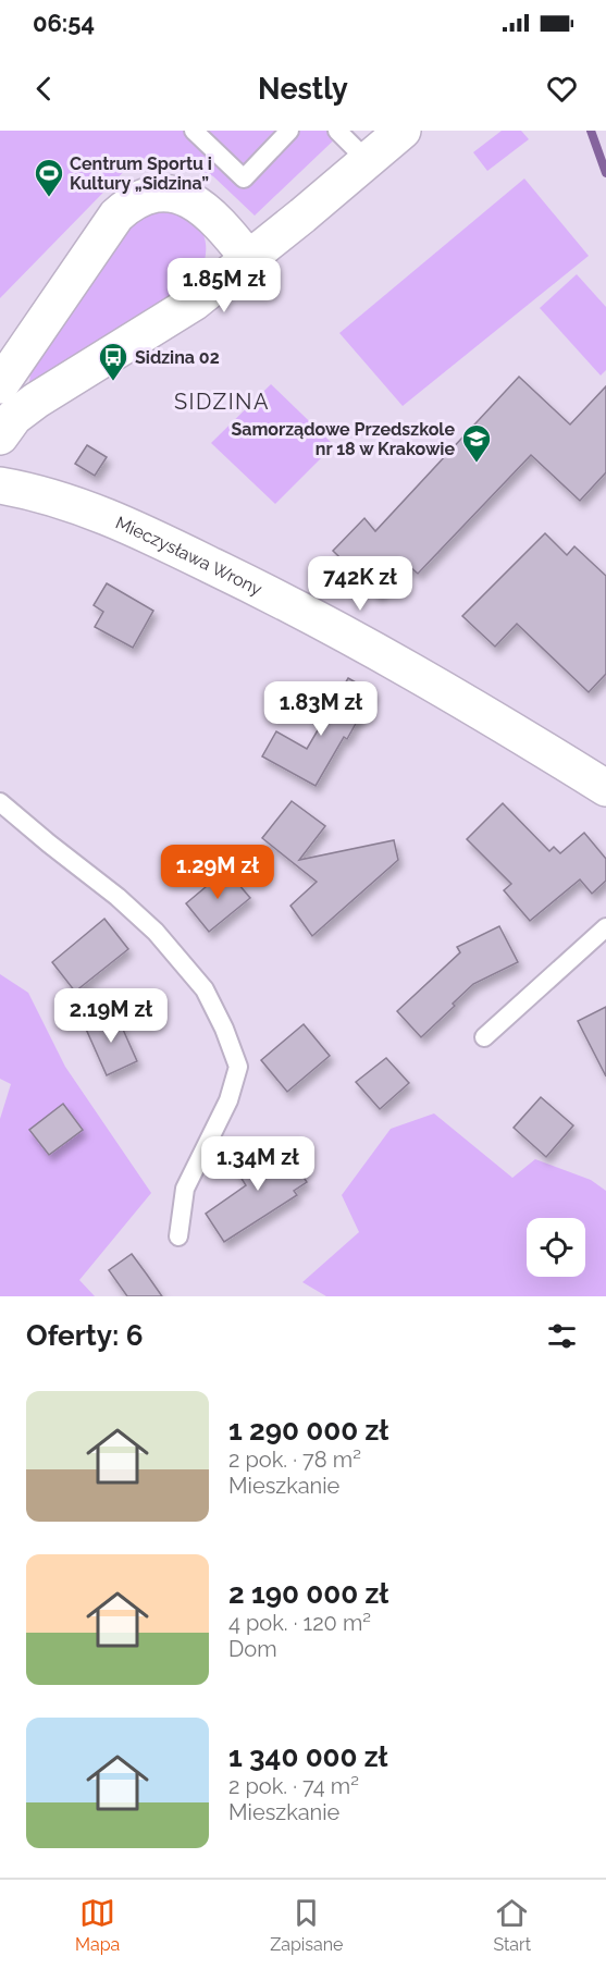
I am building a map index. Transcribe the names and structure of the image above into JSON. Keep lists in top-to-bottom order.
{
  "streets": {
    "street": ["Mieczysława Wrony"]
  },
  "districts": ["SIDZINA"],
  "places": {
    "sports": ["Centrum Sportu i Kultury „Sidzina”"],
    "bus stop": ["Sidzina 02"],
    "school or university": ["Samorządowe Przedszkole nr 18 w Krakowie"]
  },
  "page": {
    "status": "06:54",
    "header": "Nestly",
    "price": [
      "1.85M zł",
      "742K zł",
      "1.83M zł",
      "1.29M zł",
      "2.19M zł",
      "1.34M zł"
    ],
    "heading": "Oferty: 6",
    "list": [
      {
        "name": "1 290 000 zł",
        "note": "2 pok. · 78 m² · Mieszkanie"
      },
      {
        "name": "2 190 000 zł",
        "note": "4 pok. · 120 m² · Dom"
      },
      {
        "name": "1 340 000 zł",
        "note": "2 pok. · 74 m² · Mieszkanie"
      }
    ],
    "tabs": ["Mapa", "Zapisane", "Start"]
  }
}
